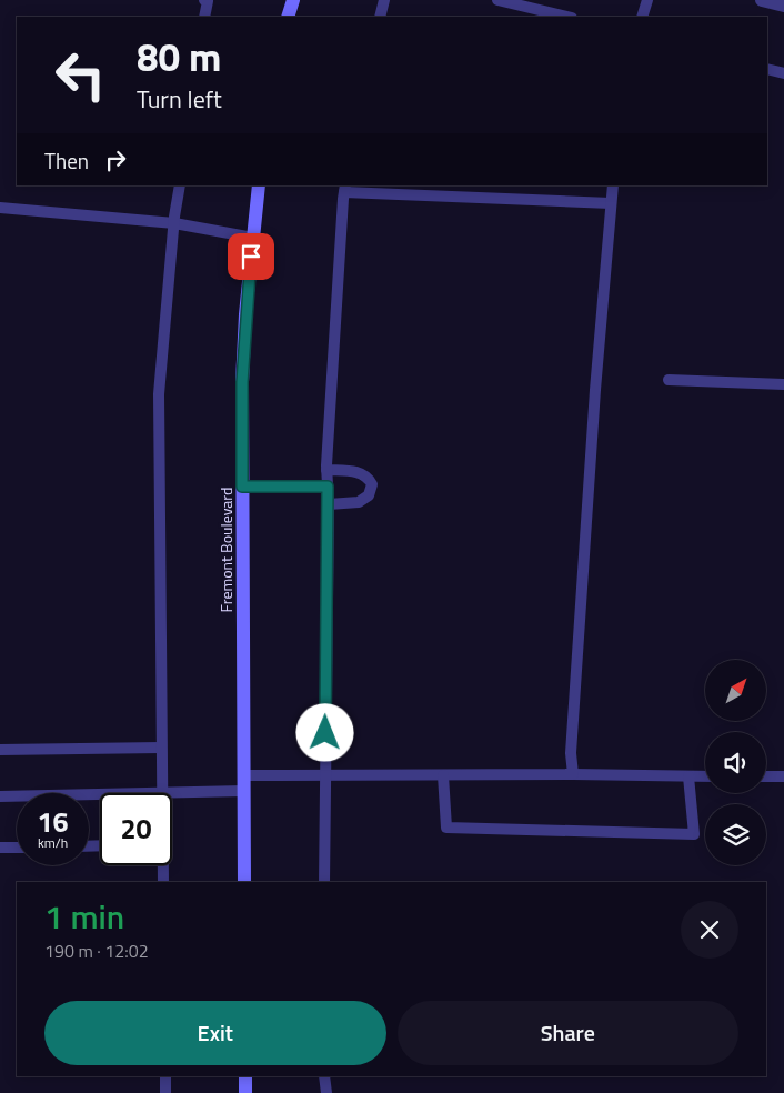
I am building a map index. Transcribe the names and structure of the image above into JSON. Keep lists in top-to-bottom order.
{
  "streets": {
    "main road": ["Fremont Boulevard"]
  },
  "north": "top right",
  "page": {
    "turn": ["80 m", "Turn left"],
    "then": "Then",
    "speed": "16 km/h",
    "limit": "20",
    "heading": ["1 min", "190 m · 12:02"],
    "buttons": ["Exit", "Share"]
  }
}
